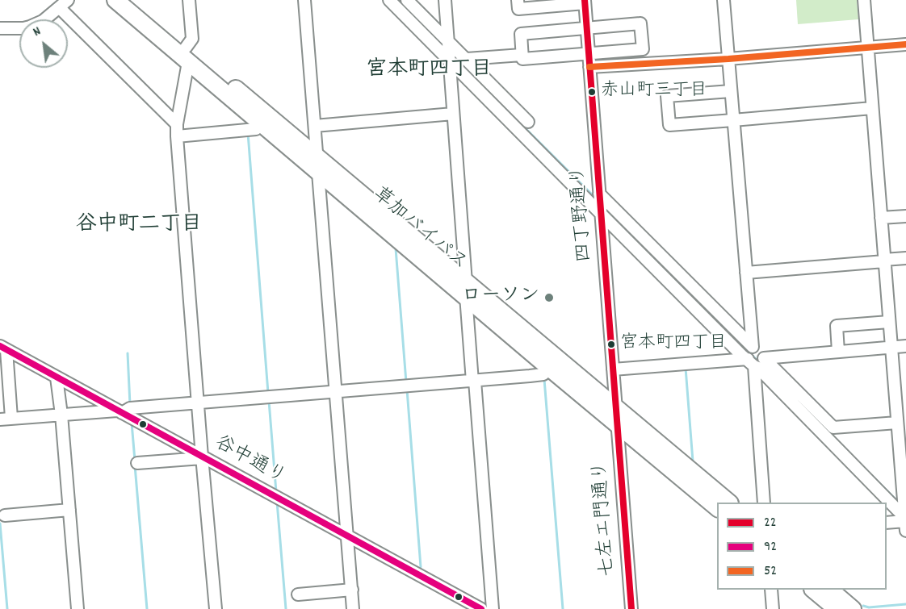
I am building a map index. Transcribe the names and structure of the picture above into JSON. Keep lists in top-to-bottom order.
{
  "streets": {
    "highway": ["草加バイパス"],
    "street": ["四丁野通り", "谷中通り", "七左エ門通り"]
  },
  "crossings": [
    ["四丁野通り", "草加バイパス"],
    ["四丁野通り", "七左エ門通り"],
    ["草加バイパス", "七左エ門通り"]
  ],
  "districts": ["宮本町四丁目", "谷中町二丁目"],
  "places": ["赤山町三丁目", "ローソン", "宮本町四丁目"],
  "lines": ["transit line 22", "transit line 52", "transit line 92"],
  "legend": ["22", "92", "52"],
  "north": "top left"
}
